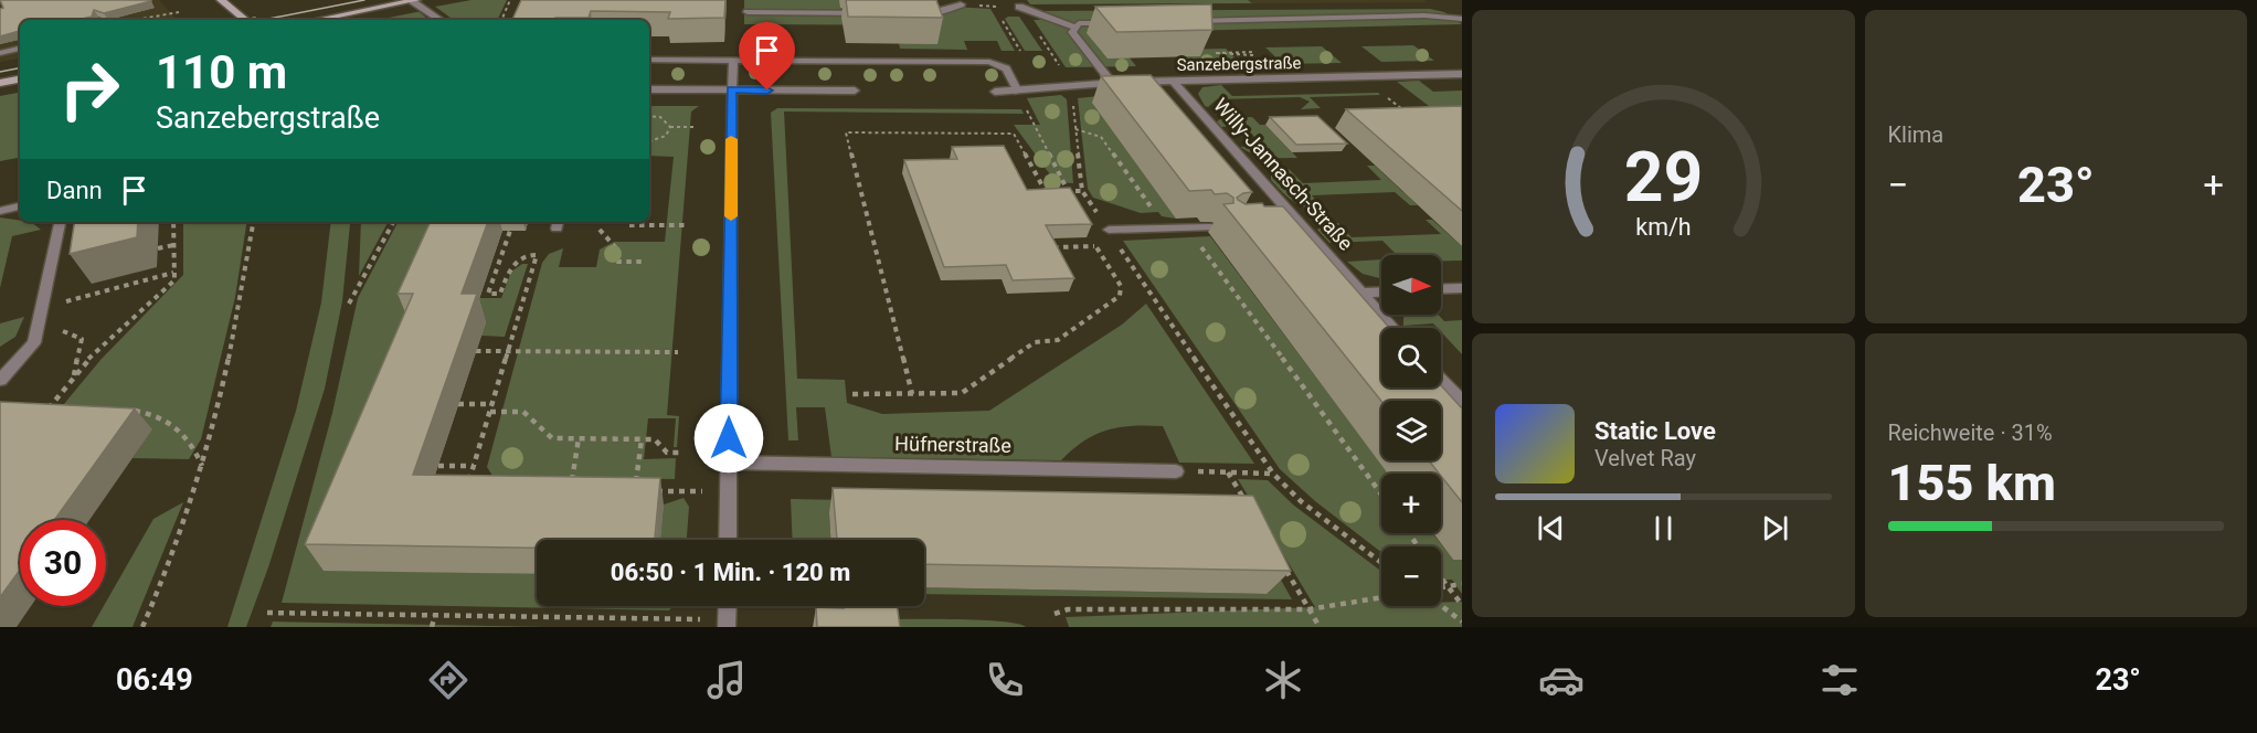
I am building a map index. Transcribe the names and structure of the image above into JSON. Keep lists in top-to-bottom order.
{
  "streets": {
    "street": ["Sanzebergstraße", "Willy-Jannasch-Straße", "Hüfnerstraße"]
  },
  "crossings": [
    ["Sanzebergstraße", "Willy-Jannasch-Straße"]
  ],
  "north": "right",
  "page": {
    "tile": [
      "Klima",
      ["Reichweite · 31%", "155 km"]
    ],
    "turn": ["110 m", "Sanzebergstraße"],
    "heat": ["−", "23°", "+"],
    "then": "Dann",
    "map_buttons": ["+", "−"],
    "song": ["Static Love", "Velvet Ray"],
    "limit": "30",
    "trip": "06:50 · 1 Min. · 120 m",
    "tabs": ["06:49", "23°"],
    "gauge": ["29", "km/h"]
  }
}
